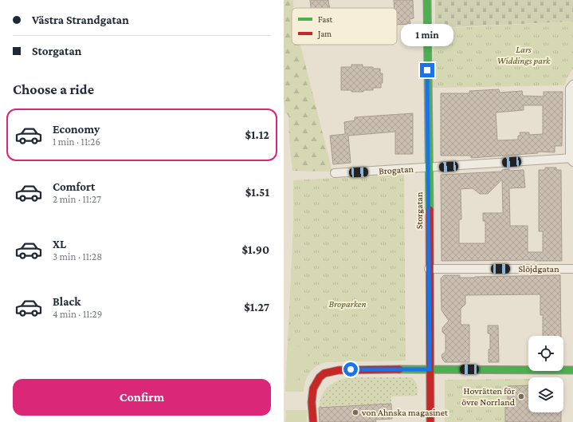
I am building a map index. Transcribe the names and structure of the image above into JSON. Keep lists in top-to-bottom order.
{
  "streets": {
    "street": ["Brogatan", "Storgatan", "Slöjdgatan"]
  },
  "crossings": [
    ["Brogatan", "Storgatan"],
    ["Storgatan", "Slöjdgatan"]
  ],
  "parks": ["Lars Widdings park", "Broparken"],
  "places": ["Hovrätten för övre Norrland", "von Ahnska magasinet"],
  "legend": ["Fast", "Jam"],
  "page": {
    "banner": ["Västra Strandgatan", "Storgatan"],
    "bubble": "1 min",
    "heading": "Choose a ride",
    "list": [
      {
        "name": "Economy",
        "note": "1 min · 11:26",
        "value": "$1.12"
      },
      {
        "name": "Comfort",
        "note": "2 min · 11:27",
        "value": "$1.51"
      },
      {
        "name": "XL",
        "note": "3 min · 11:28",
        "value": "$1.90"
      },
      {
        "name": "Black",
        "note": "4 min · 11:29",
        "value": "$1.27"
      }
    ],
    "buttons": "Confirm"
  }
}
